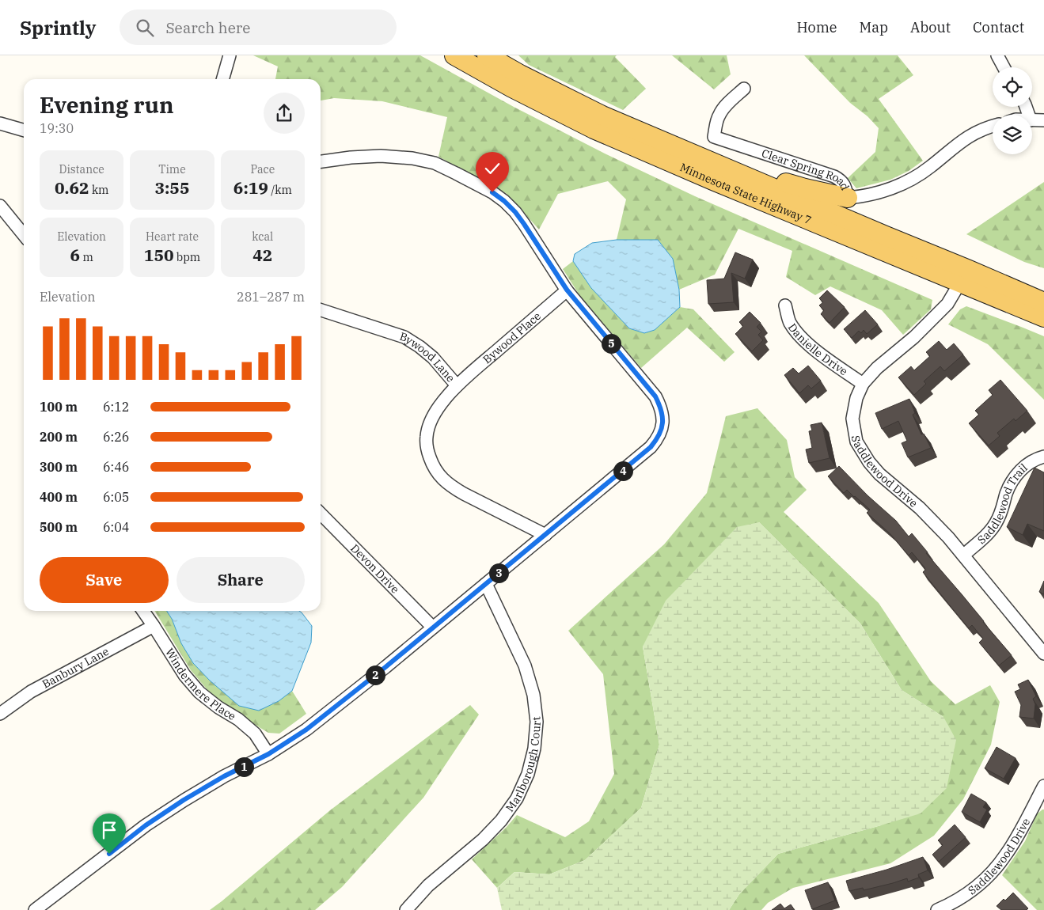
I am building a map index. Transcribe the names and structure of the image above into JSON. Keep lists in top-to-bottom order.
{
  "streets": {
    "main road": ["Minnesota State Highway 7"],
    "street": [
      "Clear Spring Road",
      "Bywood Place",
      "Danielle Drive",
      "Bywood Lane",
      "Saddlewood Drive",
      "Saddlewood Trail",
      "Devon Drive",
      "Banbury Lane",
      "Windermere Place",
      "Marlborough Court"
    ]
  },
  "crossings": [
    ["Minnesota State Highway 7", "Saddlewood Drive"],
    ["Bywood Place", "Bywood Lane"],
    ["Danielle Drive", "Saddlewood Drive"],
    ["Saddlewood Drive", "Saddlewood Trail"],
    ["Banbury Lane", "Windermere Place"]
  ],
  "page": {
    "header": "Sprintly",
    "search": "Search here",
    "nav": [
      "Home",
      "Map",
      "About",
      "Contact"
    ],
    "heading": ["Evening run", "19:30"],
    "stats": [
      ["Distance", "0.62 km"],
      ["Time", "3:55"],
      ["Pace", "6:19 /km"],
      ["Elevation", "6 m"],
      ["Heart rate", "150 bpm"],
      ["kcal", "42"]
    ],
    "chart": ["Elevation", "281–287 m"],
    "pins": [
      "5",
      "4",
      "3",
      "2",
      "1"
    ],
    "list": [
      {
        "name": "100 m",
        "note": "6:12"
      },
      {
        "name": "200 m",
        "note": "6:26"
      },
      {
        "name": "300 m",
        "note": "6:46"
      },
      {
        "name": "400 m",
        "note": "6:05"
      },
      {
        "name": "500 m",
        "note": "6:04"
      }
    ],
    "buttons": ["Save", "Share"]
  }
}
